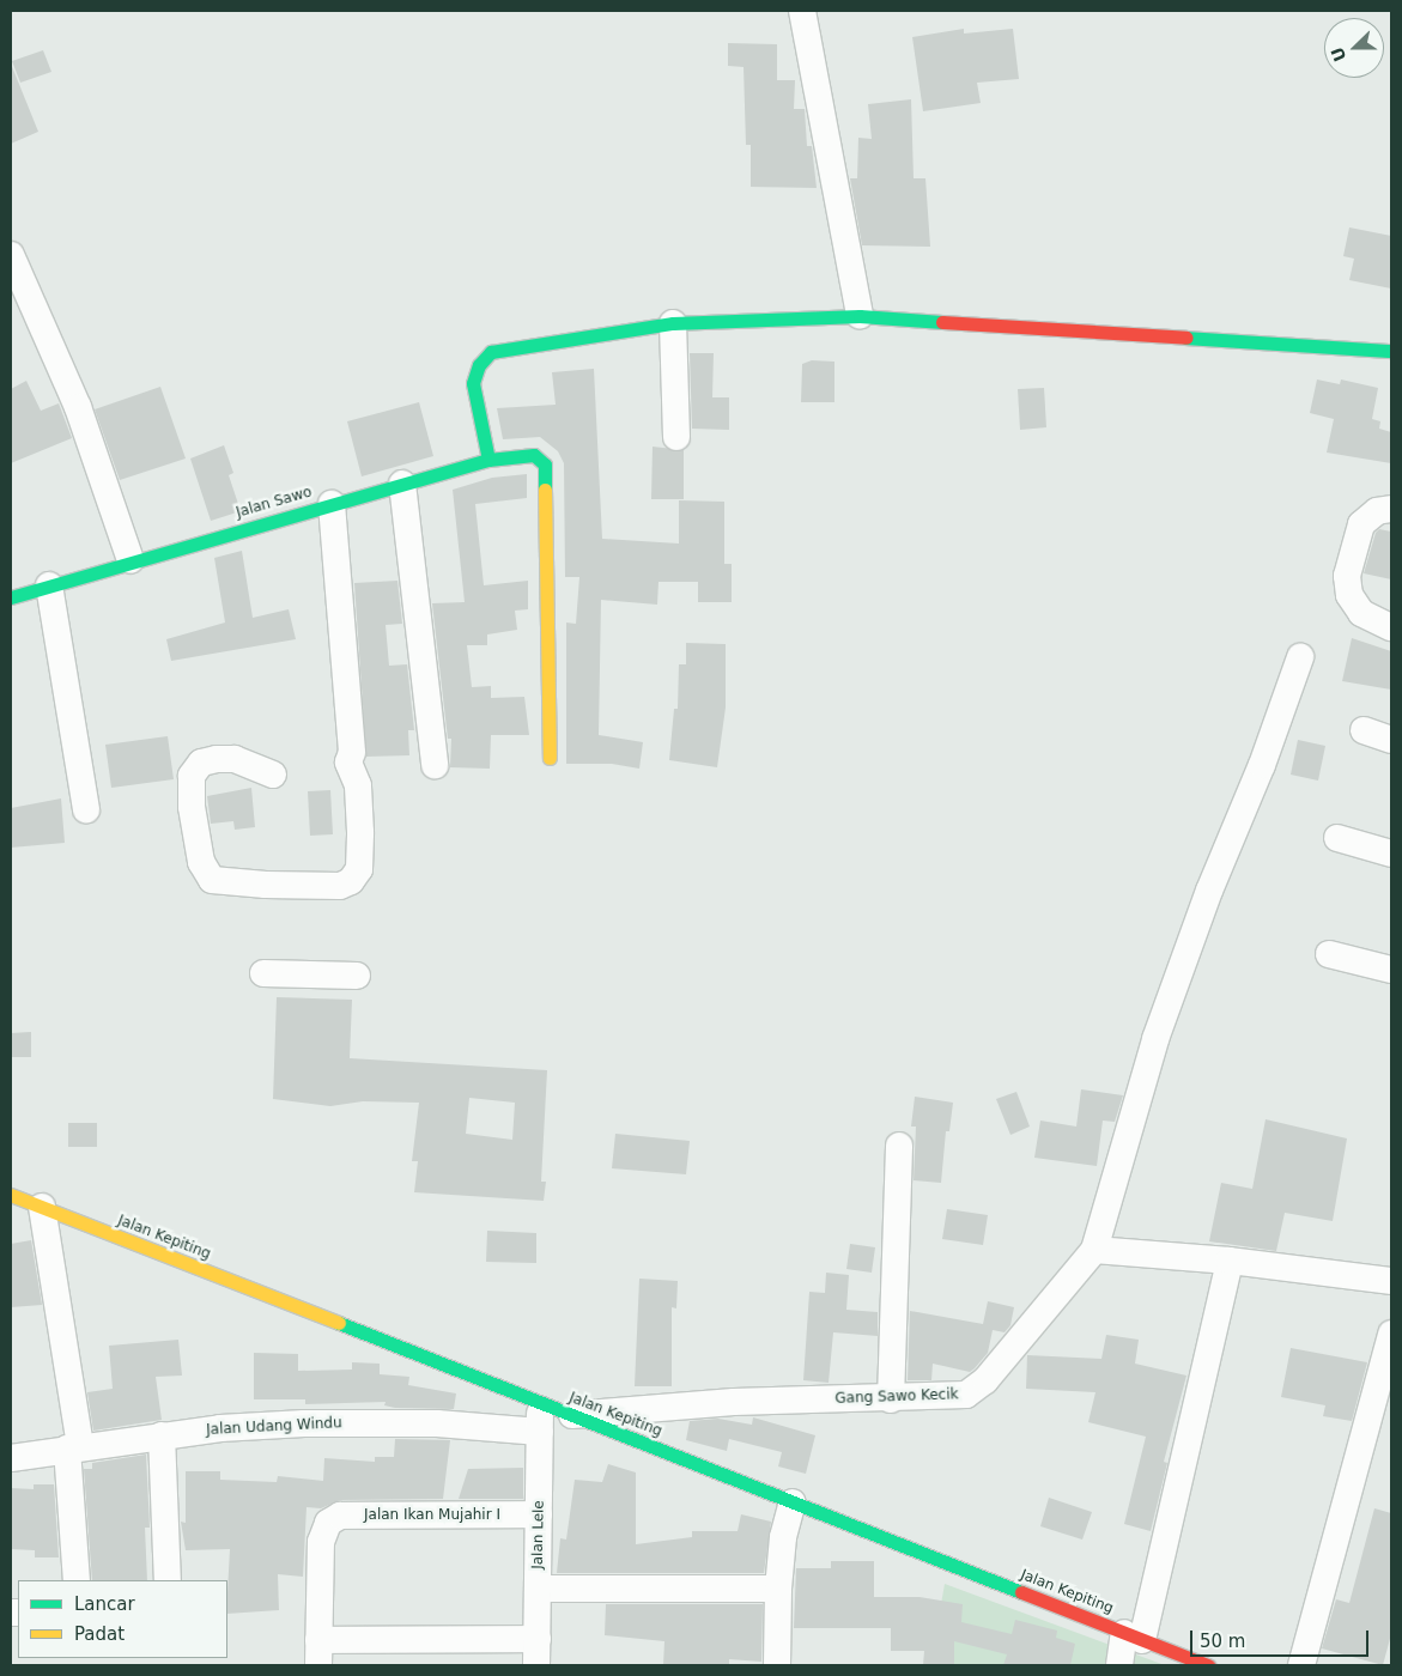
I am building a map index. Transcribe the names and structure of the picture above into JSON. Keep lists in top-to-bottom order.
{
  "streets": {
    "street": [
      "Jalan Sawo",
      "Jalan Kepiting",
      "Gang Sawo Kecik",
      "Jalan Udang Windu",
      "Jalan Ikan Mujahir I",
      "Jalan Lele"
    ]
  },
  "crossings": [
    ["Jalan Kepiting", "Gang Sawo Kecik"],
    ["Jalan Kepiting", "Jalan Lele"],
    ["Jalan Udang Windu", "Jalan Lele"],
    ["Jalan Ikan Mujahir I", "Jalan Lele"]
  ],
  "legend": ["Lancar", "Padat"],
  "scale_bar": "50 m",
  "north": "left"
}
